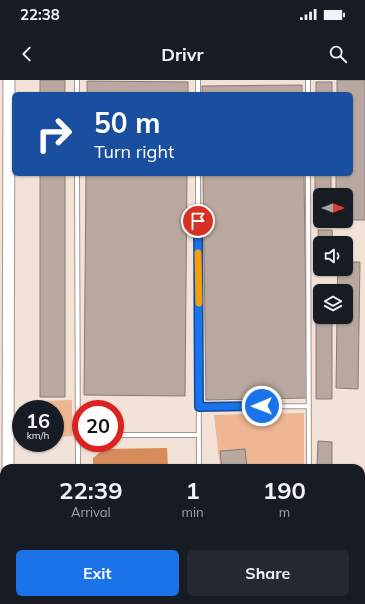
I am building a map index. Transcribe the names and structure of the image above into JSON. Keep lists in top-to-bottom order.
{
  "north": "right",
  "page": {
    "status": "22:38",
    "header": "Drivr",
    "turn": ["50 m", "Turn right"],
    "speed": "16 km/h",
    "limit": "20",
    "eta": [
      "22:39",
      "Arrival",
      "1",
      "min",
      "190",
      "m"
    ],
    "buttons": ["Exit", "Share"]
  }
}
